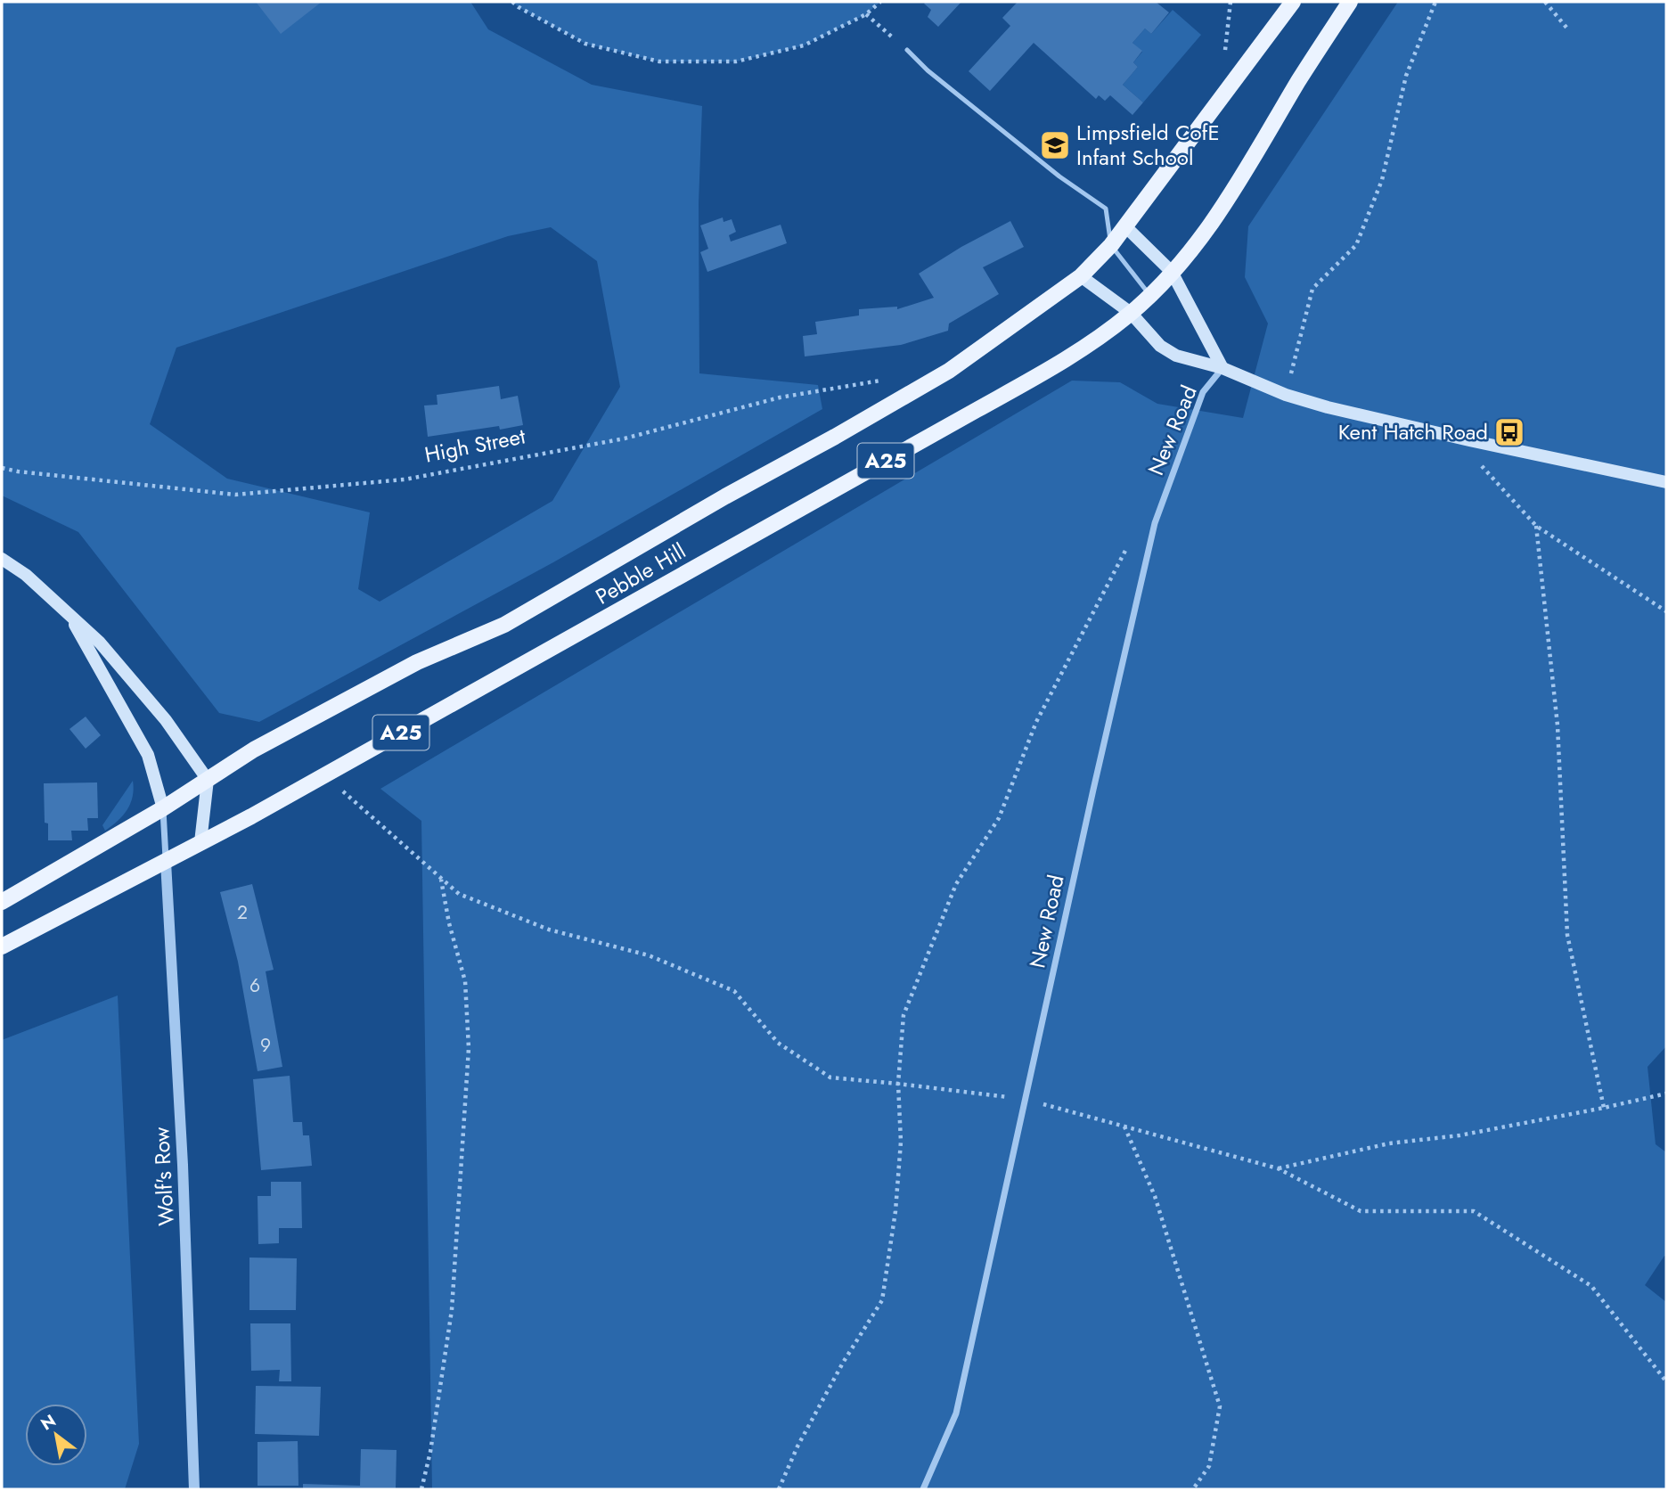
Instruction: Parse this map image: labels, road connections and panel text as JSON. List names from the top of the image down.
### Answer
{
  "streets": {
    "main road": ["A25", "Pebble Hill"],
    "street": ["New Road", "Wolf's Row"],
    "path": ["High Street"]
  },
  "crossings": [
    ["A25", "Pebble Hill"],
    ["A25", "Wolf's Row"],
    ["Pebble Hill", "Wolf's Row"]
  ],
  "places": {
    "school or university": ["Limpsfield CofE Infant School"],
    "bus stop": ["Kent Hatch Road"]
  },
  "house_numbers": ["2", "6", "9"],
  "north": "top left"
}
